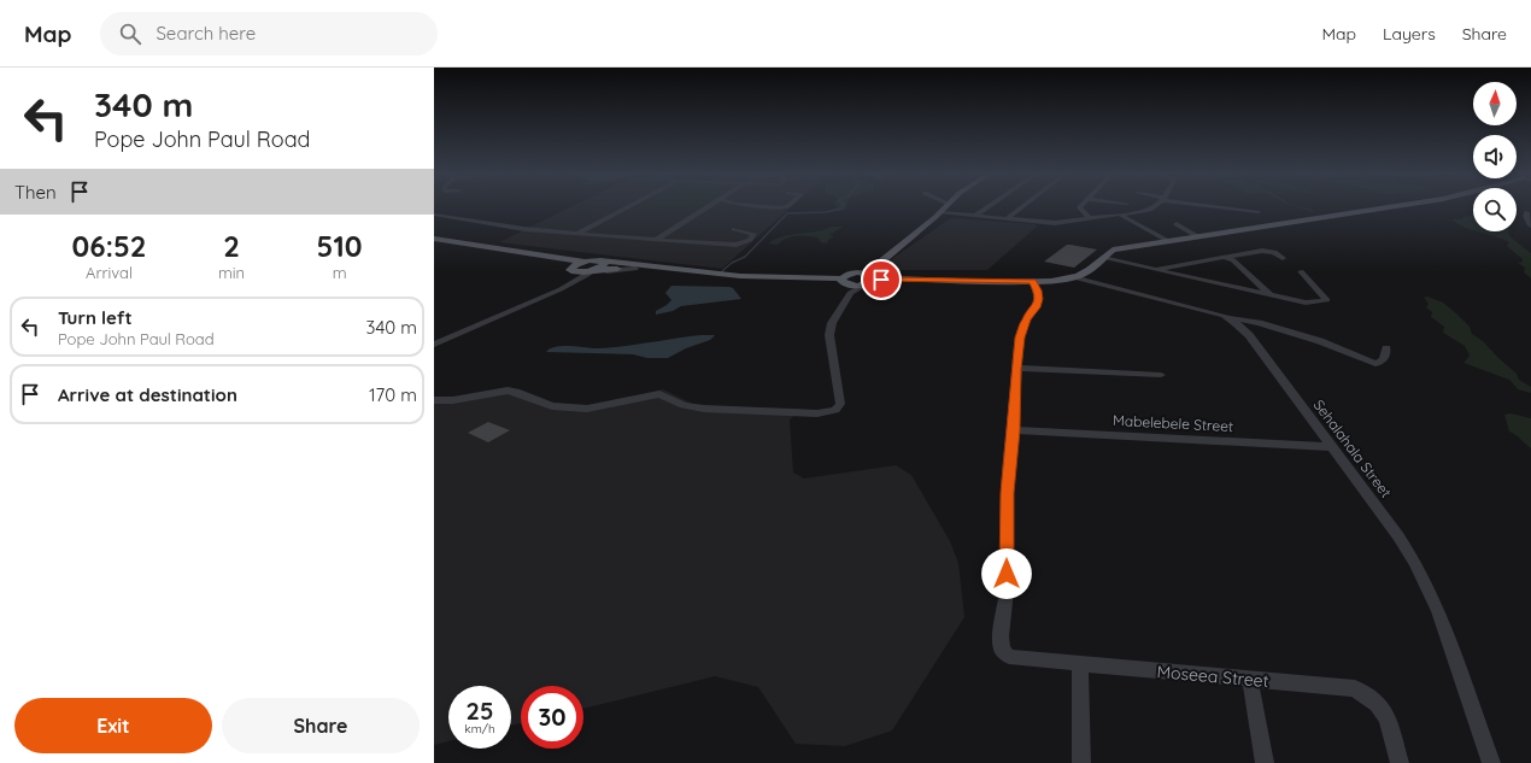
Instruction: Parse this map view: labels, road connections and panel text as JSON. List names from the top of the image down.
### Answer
{
  "streets": {
    "street": ["Mabelebele Street", "Sehalahala Street", "Moseea Street"]
  },
  "crossings": [
    ["Mabelebele Street", "Sehalahala Street"]
  ],
  "north": "top",
  "page": {
    "header": "Map",
    "search": "Search here",
    "nav": ["Map", "Layers", "Share"],
    "turn": ["340 m", "Pope John Paul Road"],
    "then": "Then",
    "eta": [
      "06:52",
      "Arrival",
      "2",
      "min",
      "510",
      "m"
    ],
    "list": [
      {
        "name": "Turn left",
        "note": "Pope John Paul Road",
        "value": "340 m"
      },
      {
        "name": "Arrive at destination",
        "value": "170 m"
      }
    ],
    "speed": "25 km/h",
    "limit": "30",
    "buttons": ["Exit", "Share"]
  }
}
